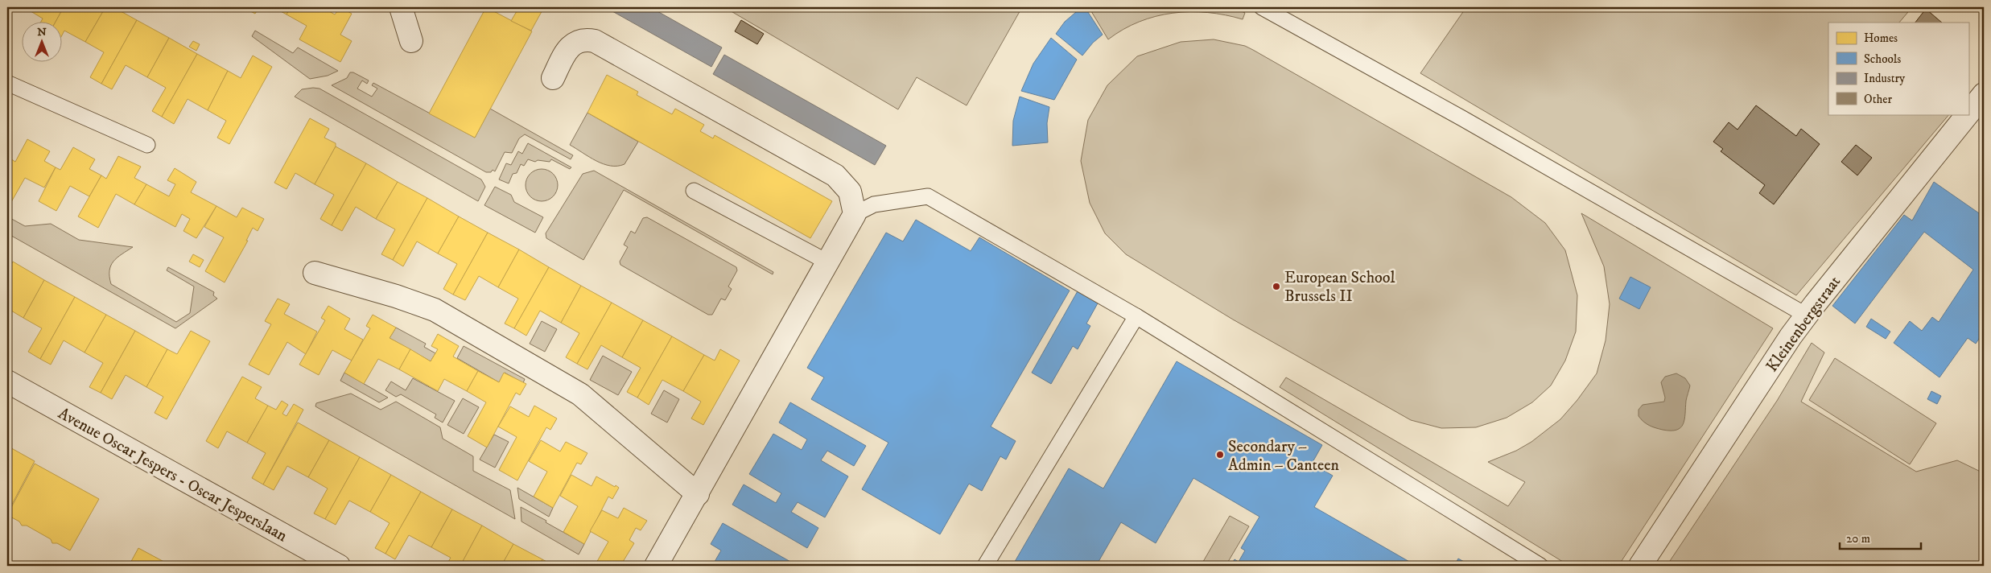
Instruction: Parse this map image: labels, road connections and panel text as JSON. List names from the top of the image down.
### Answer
{
  "streets": {
    "street": ["Kleinenbergstraat", "Avenue Oscar Jespers - Oscar Jesperslaan"]
  },
  "places": ["European School Brussels II", "Secondary – Admin – Canteen"],
  "legend": [
    "Homes",
    "Schools",
    "Industry",
    "Other"
  ],
  "scale_bar": "20 m",
  "north": "top"
}
